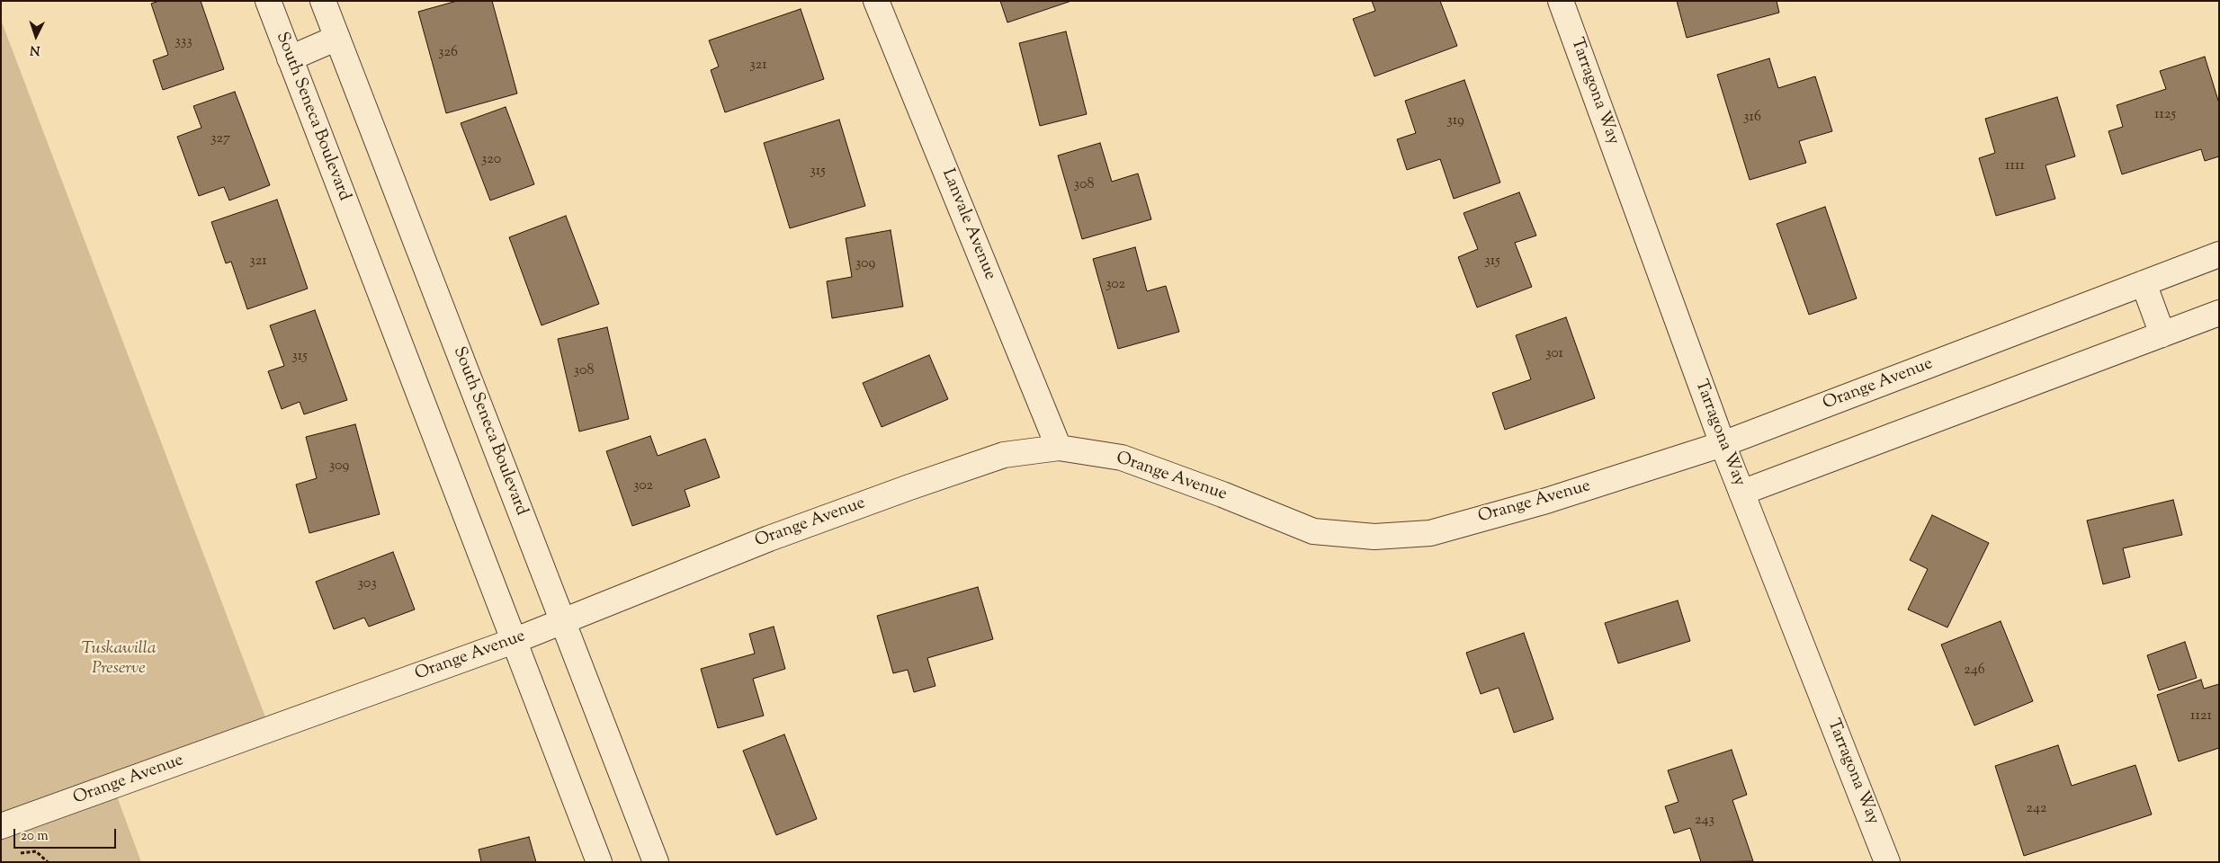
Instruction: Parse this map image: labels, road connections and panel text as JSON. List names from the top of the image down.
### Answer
{
  "streets": {
    "street": [
      "Tarragona Way",
      "South Seneca Boulevard",
      "Lanvale Avenue",
      "Orange Avenue"
    ]
  },
  "crossings": [
    ["Tarragona Way", "Orange Avenue"],
    ["South Seneca Boulevard", "Orange Avenue"],
    ["Lanvale Avenue", "Orange Avenue"]
  ],
  "parks": ["Tuskawilla Preserve"],
  "house_numbers": [
    "333",
    "326",
    "321",
    "1125",
    "316",
    "319",
    "327",
    "320",
    "1111",
    "315",
    "308",
    "321",
    "315",
    "309",
    "302",
    "301",
    "315",
    "308",
    "309",
    "302",
    "303",
    "246",
    "1121",
    "242",
    "243"
  ],
  "scale_bar": "20 m",
  "north": "bottom"
}
